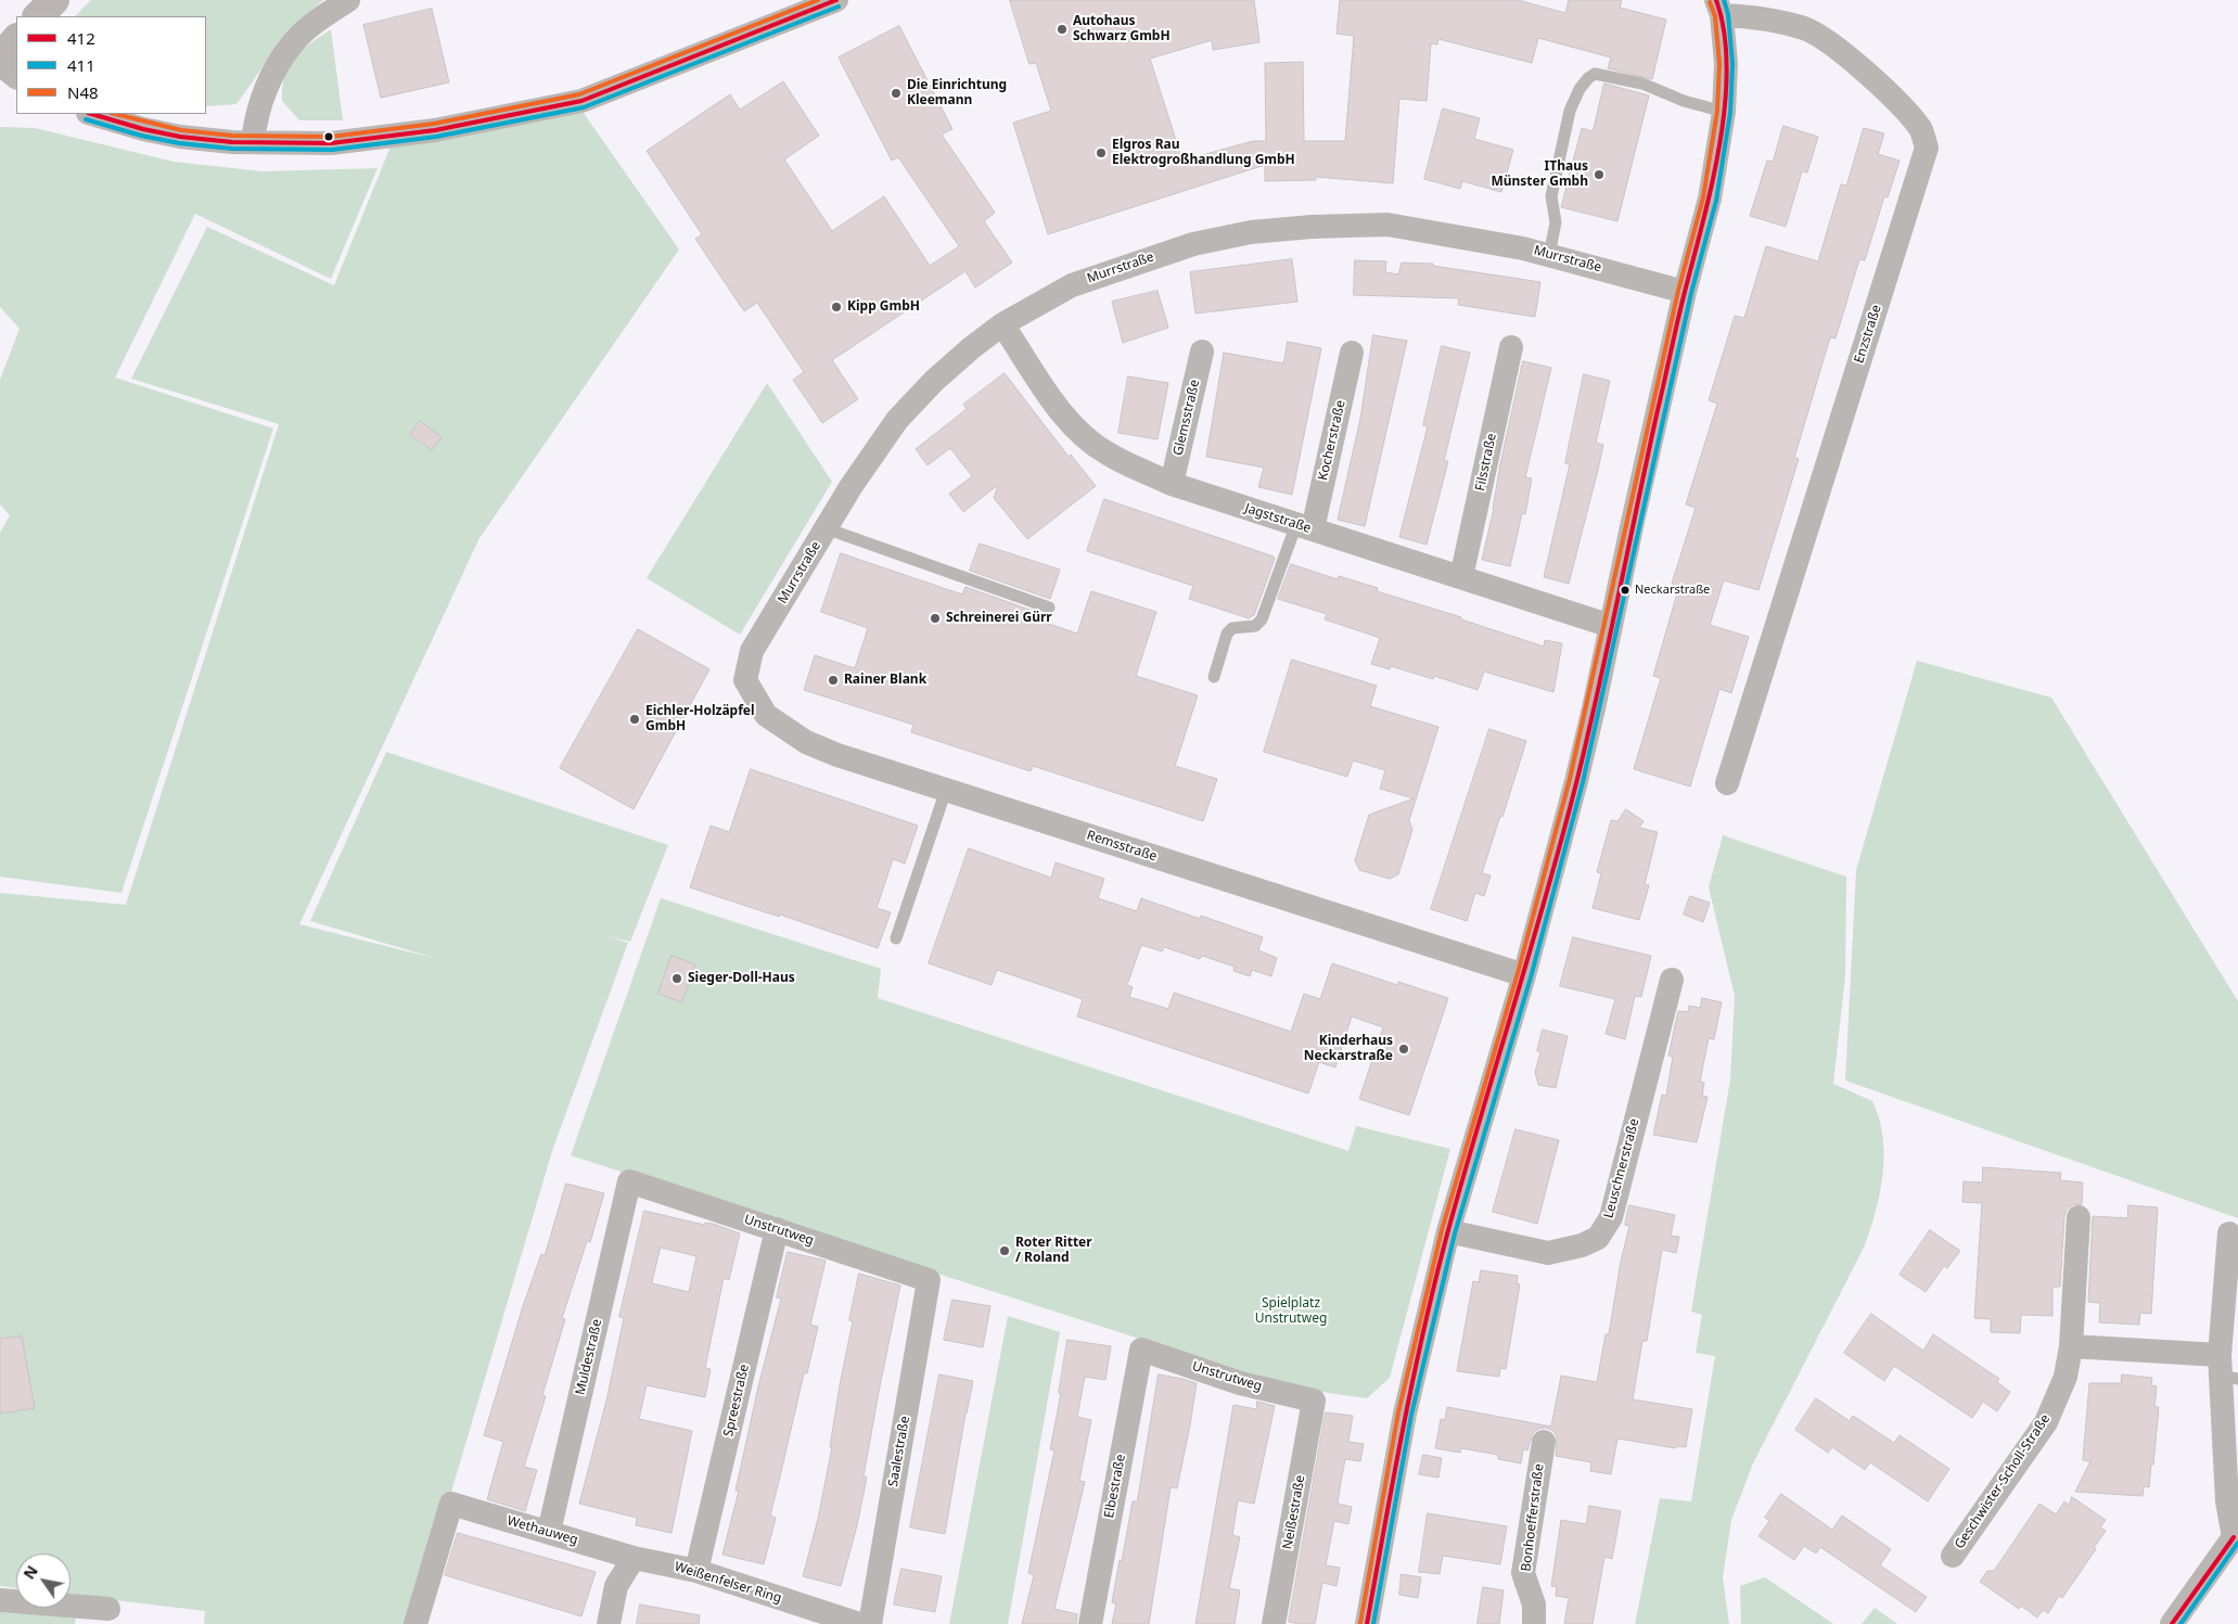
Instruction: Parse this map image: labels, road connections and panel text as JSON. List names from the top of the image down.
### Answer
{
  "streets": {
    "street": [
      "Murrstraße",
      "Enzstraße",
      "Glemsstraße",
      "Kocherstraße",
      "Filsstraße",
      "Jagststraße",
      "Remsstraße",
      "Leuschnerstraße",
      "Unstrutweg",
      "Muldestraße",
      "Spreestraße",
      "Saalestraße",
      "Geschwister-Scholl-Straße",
      "Elbestraße",
      "Neißestraße",
      "Bonhoefferstraße",
      "Wethauweg",
      "Weißenfelser Ring"
    ]
  },
  "crossings": [
    ["Murrstraße", "Jagststraße"],
    ["Murrstraße", "Remsstraße"],
    ["Glemsstraße", "Jagststraße"],
    ["Kocherstraße", "Jagststraße"],
    ["Filsstraße", "Jagststraße"],
    ["Unstrutweg", "Muldestraße"],
    ["Unstrutweg", "Spreestraße"],
    ["Unstrutweg", "Saalestraße"],
    ["Unstrutweg", "Elbestraße"],
    ["Unstrutweg", "Neißestraße"],
    ["Muldestraße", "Wethauweg"],
    ["Spreestraße", "Weißenfelser Ring"],
    ["Wethauweg", "Weißenfelser Ring"]
  ],
  "parks": ["Spielplatz Unstrutweg"],
  "places": [
    "Autohaus Schwarz GmbH",
    "Die Einrichtung Kleemann",
    "Elgros Rau Elektrogroßhandlung GmbH",
    "IThaus Münster Gmbh",
    "Kipp GmbH",
    "Neckarstraße",
    "Schreinerei Gürr",
    "Rainer Blank",
    "Eichler-Holzäpfel GmbH",
    "Sieger-Doll-Haus",
    "Kinderhaus Neckarstraße",
    "Roter Ritter / Roland"
  ],
  "lines": ["transit line 412", "transit line 411", "transit line N48"],
  "legend": ["412", "411", "N48"],
  "north": "top left"
}
